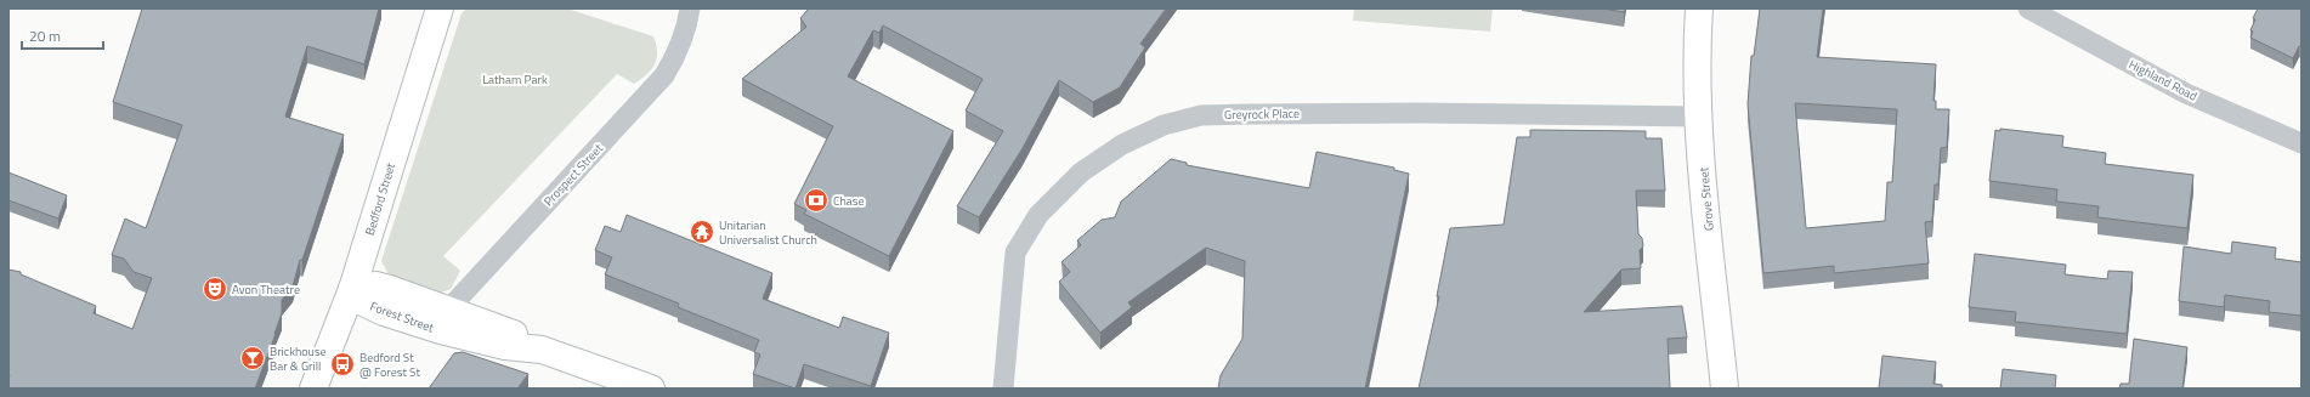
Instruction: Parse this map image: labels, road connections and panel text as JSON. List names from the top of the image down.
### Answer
{
  "streets": {
    "main road": ["Bedford Street", "Grove Street", "Forest Street"],
    "street": ["Highland Road", "Greyrock Place", "Prospect Street"]
  },
  "crossings": [
    ["Greyrock Place", "Grove Street"],
    ["Prospect Street", "Forest Street"],
    ["Bedford Street", "Forest Street"]
  ],
  "parks": ["Latham Park"],
  "places": {
    "bank": ["Chase"],
    "temple": ["Unitarian Universalist Church"],
    "theatre": ["Avon Theatre"],
    "bar": ["Brickhouse Bar & Grill"],
    "bus stop": ["Bedford St @ Forest St"]
  },
  "scale_bar": "20 m"
}
